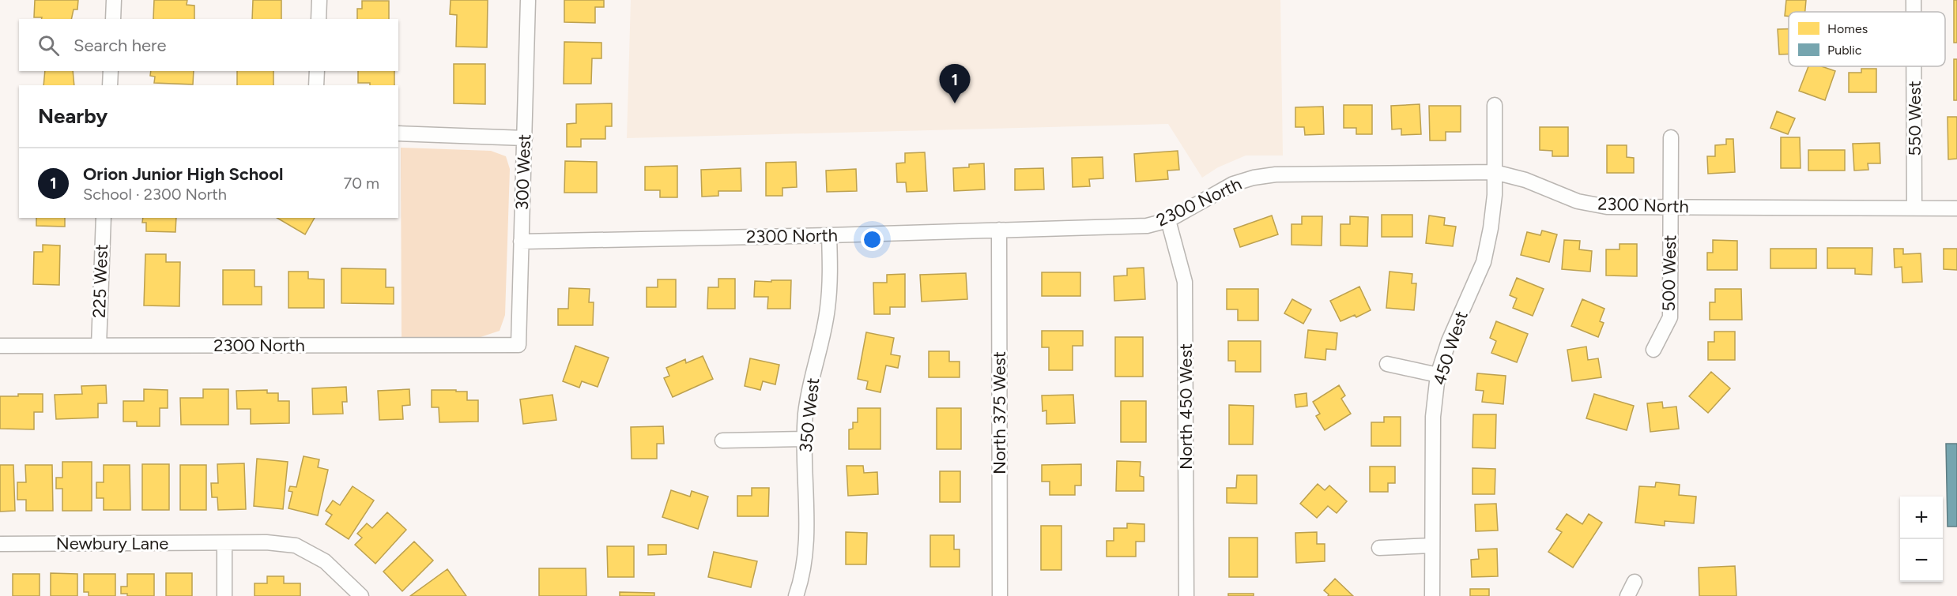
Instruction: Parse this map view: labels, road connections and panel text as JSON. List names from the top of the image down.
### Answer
{
  "streets": {
    "street": [
      "550 West",
      "300 West",
      "2300 North",
      "500 West",
      "225 West",
      "450 West",
      "North 450 West",
      "North 375 West",
      "350 West",
      "Newbury Lane"
    ]
  },
  "crossings": [
    ["550 West", "2300 North"],
    ["300 West", "2300 North"],
    ["2300 North", "500 West"],
    ["2300 North", "225 West"],
    ["2300 North", "450 West"],
    ["2300 North", "North 450 West"],
    ["2300 North", "North 375 West"],
    ["2300 North", "350 West"]
  ],
  "legend": ["Homes", "Public"],
  "page": {
    "search": "Search here",
    "pins": "1",
    "heading": "Nearby",
    "list": [
      {
        "mark": "1",
        "name": "Orion Junior High School",
        "note": "School · 2300 North",
        "value": "70 m"
      }
    ],
    "map_buttons": ["+", "−"]
  }
}
